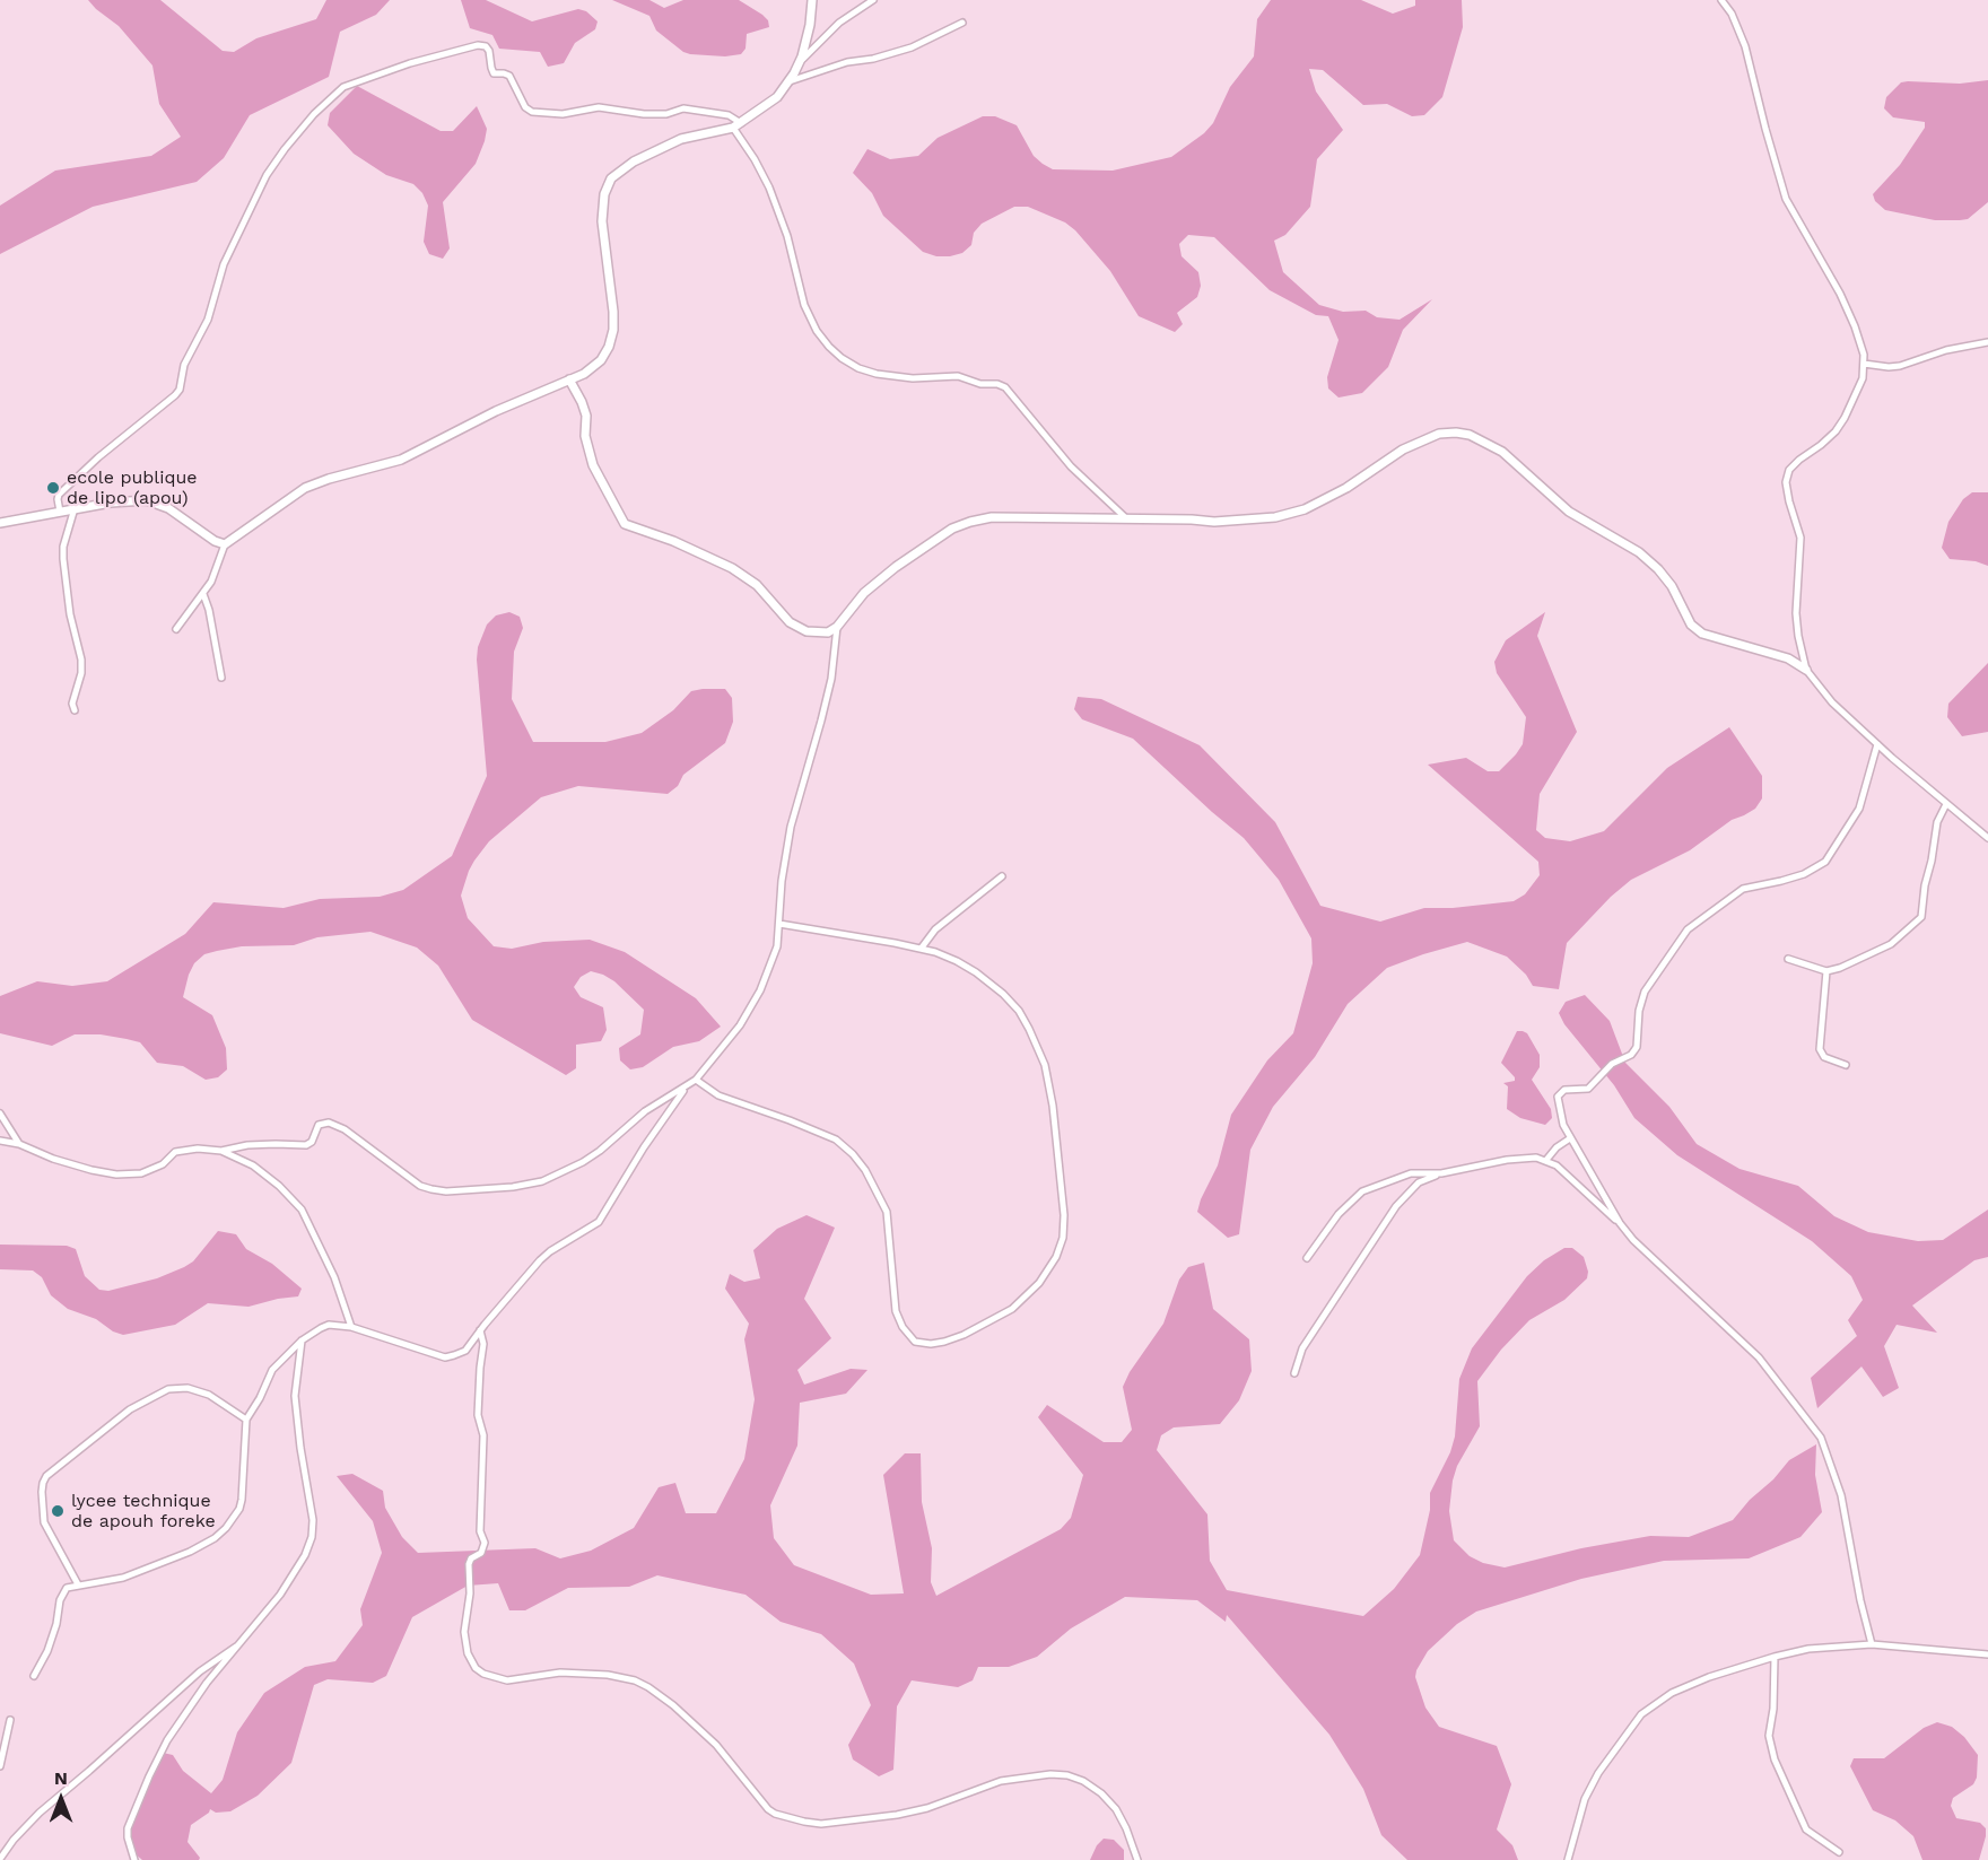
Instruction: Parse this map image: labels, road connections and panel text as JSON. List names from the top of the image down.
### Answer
{
  "places": ["ecole publique de lipo (apou)", "lycee technique de apouh foreke"],
  "north": "top"
}
